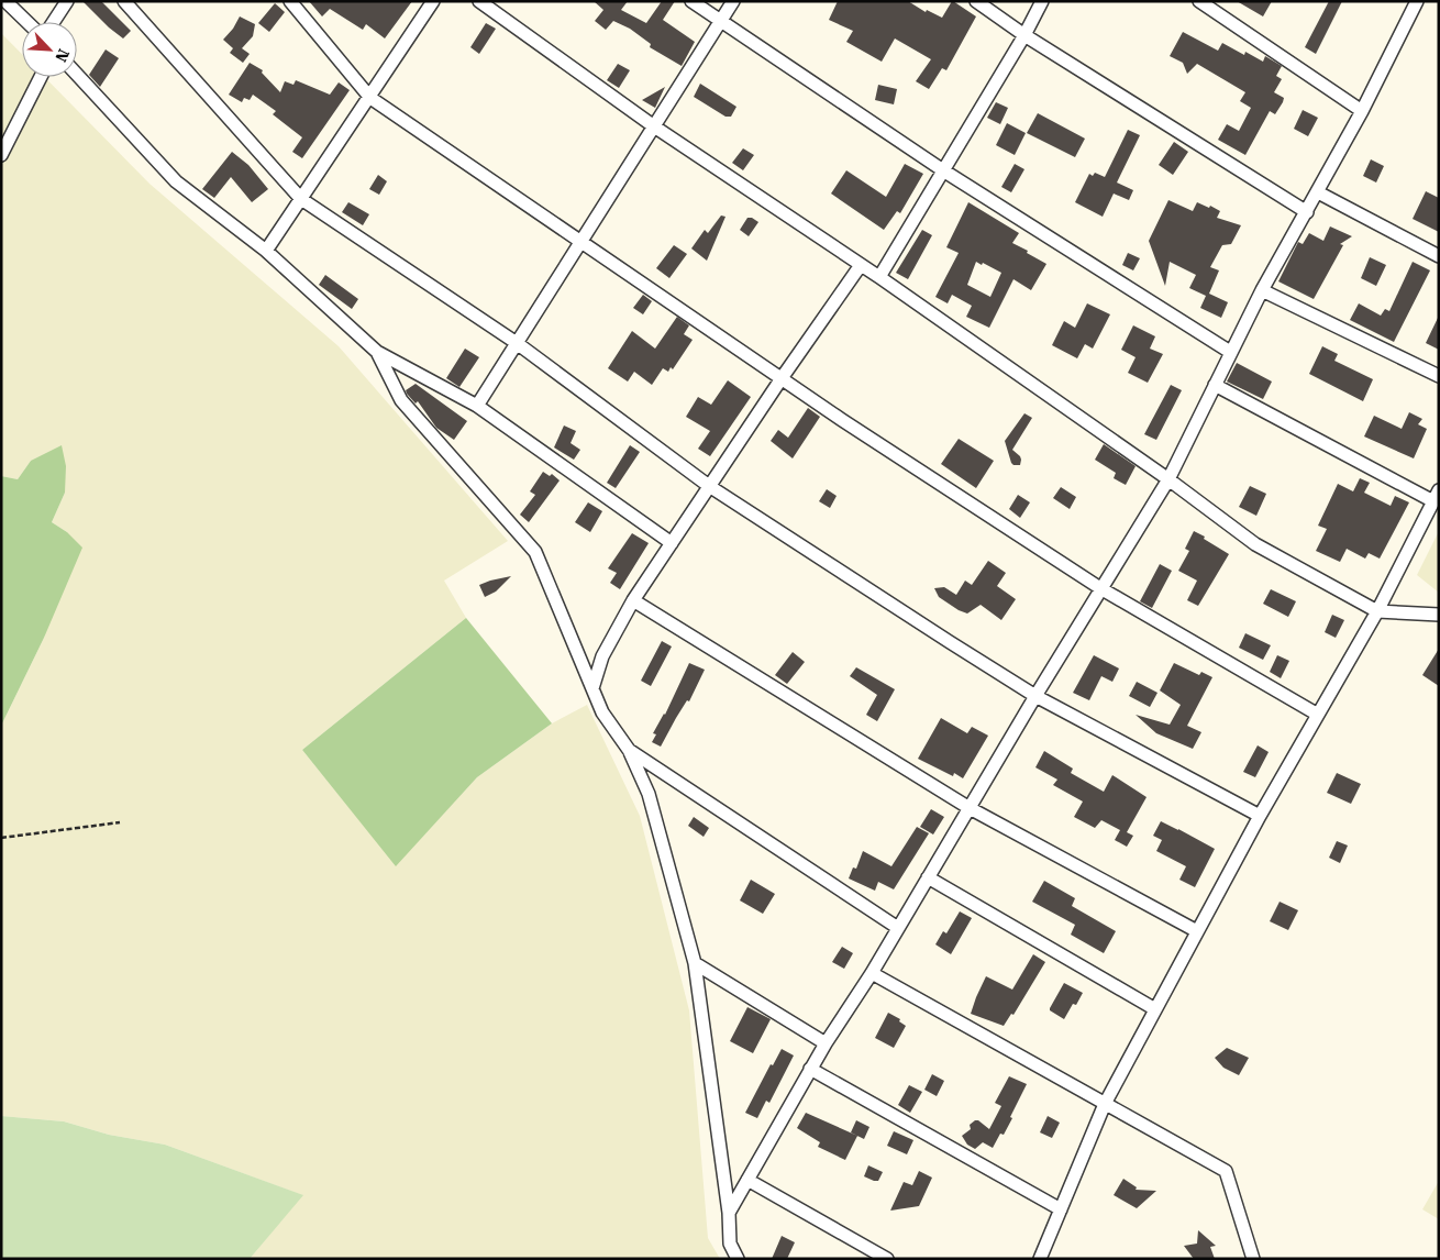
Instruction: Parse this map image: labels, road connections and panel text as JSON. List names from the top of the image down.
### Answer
{
  "north": "bottom right"
}
